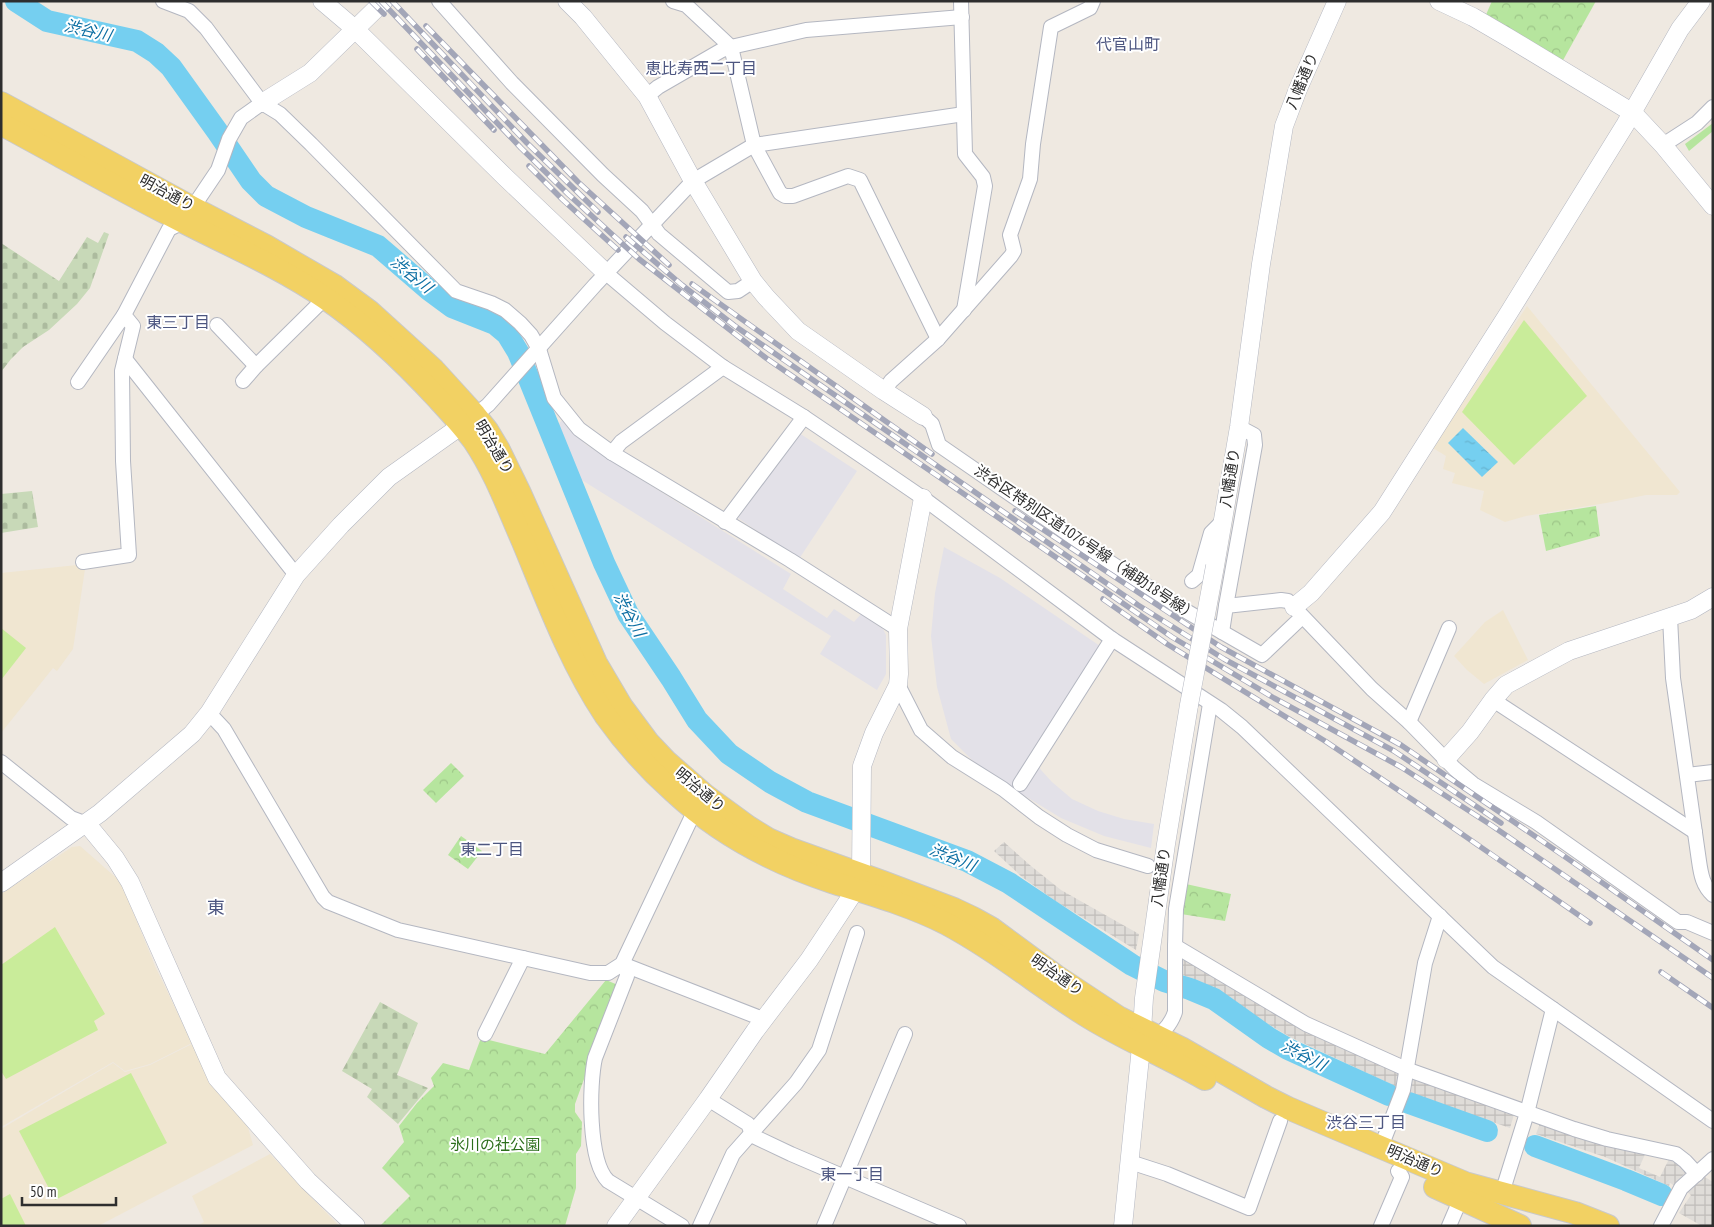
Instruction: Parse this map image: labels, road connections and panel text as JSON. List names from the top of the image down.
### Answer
{
  "streets": {
    "main road": ["明治通り"],
    "street": ["八幡通り", "渋谷区特別区道1076号線（補助18号線）"]
  },
  "crossings": [
    ["八幡通り", "明治通り"]
  ],
  "districts": [
    "代官山町",
    "恵比寿西二丁目",
    "東三丁目",
    "東二丁目",
    "東",
    "渋谷三丁目",
    "東一丁目"
  ],
  "water": ["渋谷川"],
  "parks": ["氷川の社公園"],
  "scale_bar": "50 m"
}
